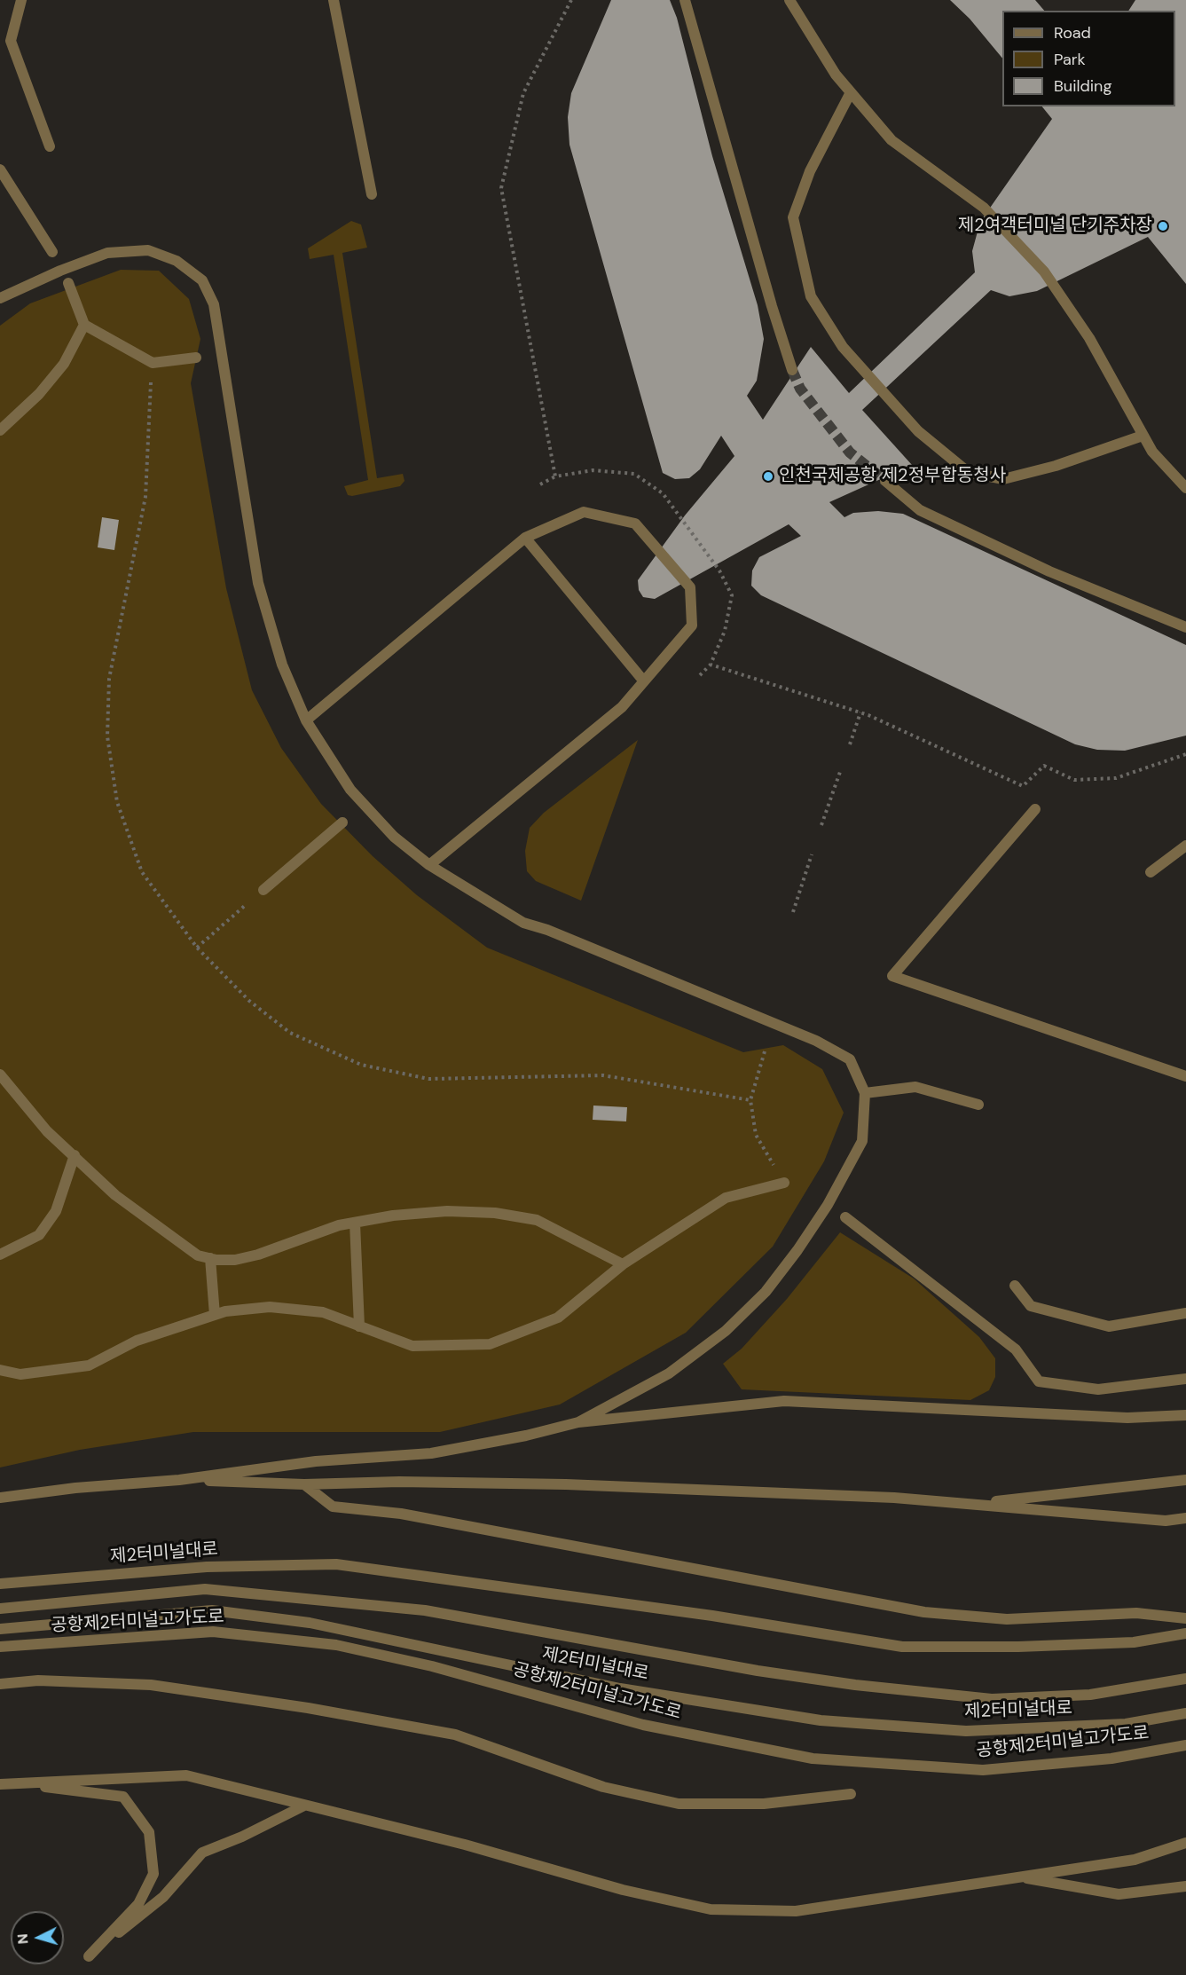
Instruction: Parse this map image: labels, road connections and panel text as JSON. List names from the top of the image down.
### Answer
{
  "streets": {
    "street": ["제2터미널대로", "공항제2터미널고가도로"]
  },
  "places": ["제2여객터미널 단기주차장", "인천국제공항 제2정부합동청사"],
  "legend": ["Road", "Park", "Building"],
  "north": "left"
}
